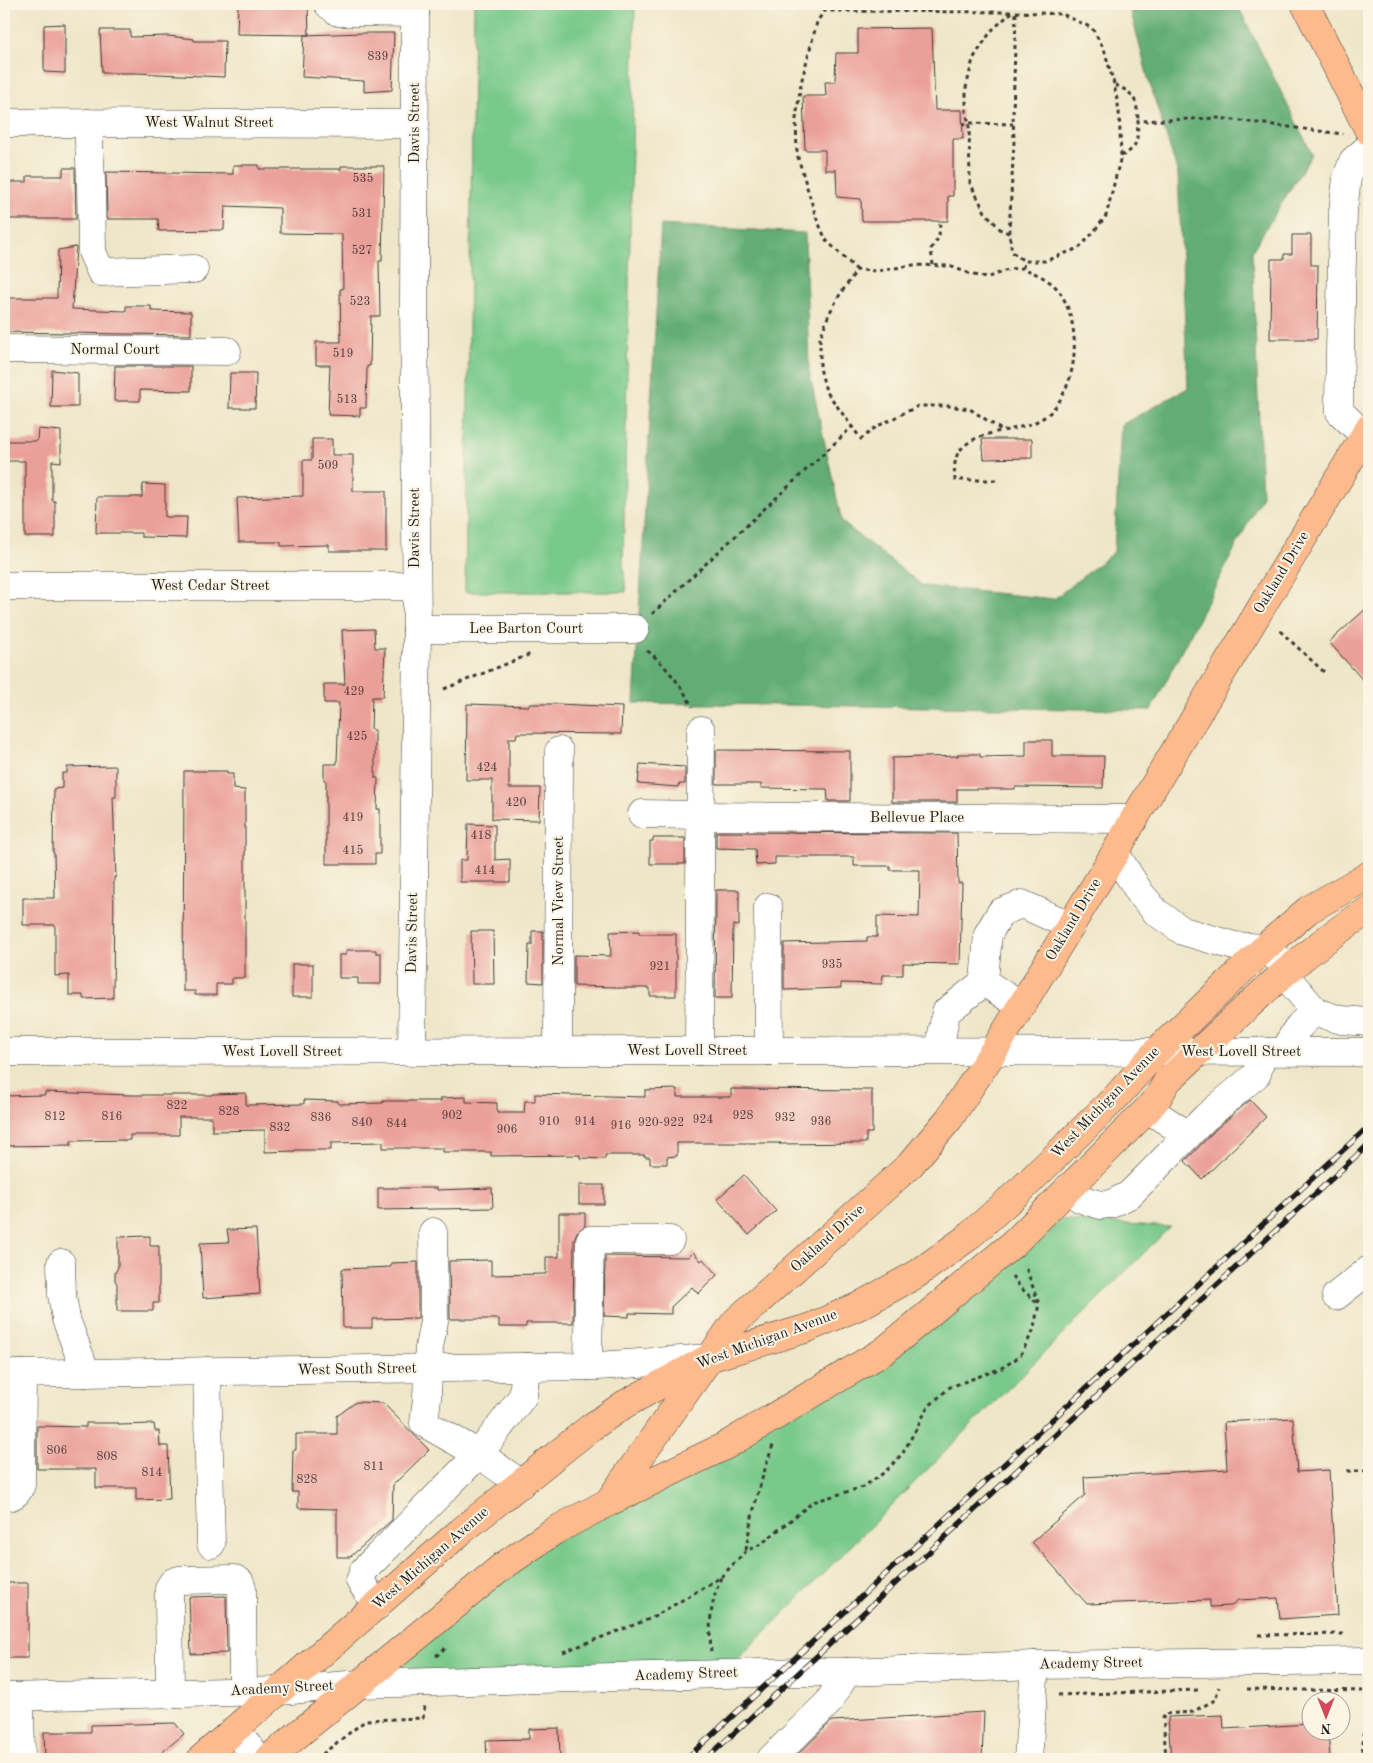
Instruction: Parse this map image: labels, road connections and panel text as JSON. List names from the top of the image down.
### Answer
{
  "streets": {
    "main road": ["Oakland Drive", "West Michigan Avenue"],
    "street": [
      "West Walnut Street",
      "Davis Street",
      "Normal Court",
      "West Cedar Street",
      "Lee Barton Court",
      "Bellevue Place",
      "Normal View Street",
      "West Lovell Street",
      "West South Street",
      "Academy Street"
    ]
  },
  "crossings": [
    ["West Walnut Street", "Davis Street"],
    ["Davis Street", "West Cedar Street"],
    ["Davis Street", "Lee Barton Court"],
    ["Davis Street", "West Lovell Street"],
    ["Oakland Drive", "Bellevue Place"],
    ["Oakland Drive", "West Lovell Street"],
    ["Oakland Drive", "West Michigan Avenue"],
    ["Oakland Drive", "West South Street"],
    ["Normal View Street", "West Lovell Street"],
    ["West Lovell Street", "West Michigan Avenue"],
    ["West Michigan Avenue", "West South Street"],
    ["West Michigan Avenue", "Academy Street"]
  ],
  "house_numbers": [
    "839",
    "535",
    "531",
    "527",
    "523",
    "519",
    "513",
    "509",
    "429",
    "425",
    "424",
    "420",
    "419",
    "418",
    "415",
    "414",
    "935",
    "921",
    "822",
    "828",
    "902",
    "928",
    "812",
    "816",
    "836",
    "932",
    "924",
    "910",
    "914",
    "936",
    "840",
    "920-922",
    "844",
    "916",
    "832",
    "906",
    "806",
    "808",
    "811",
    "814",
    "828"
  ],
  "north": "bottom"
}
